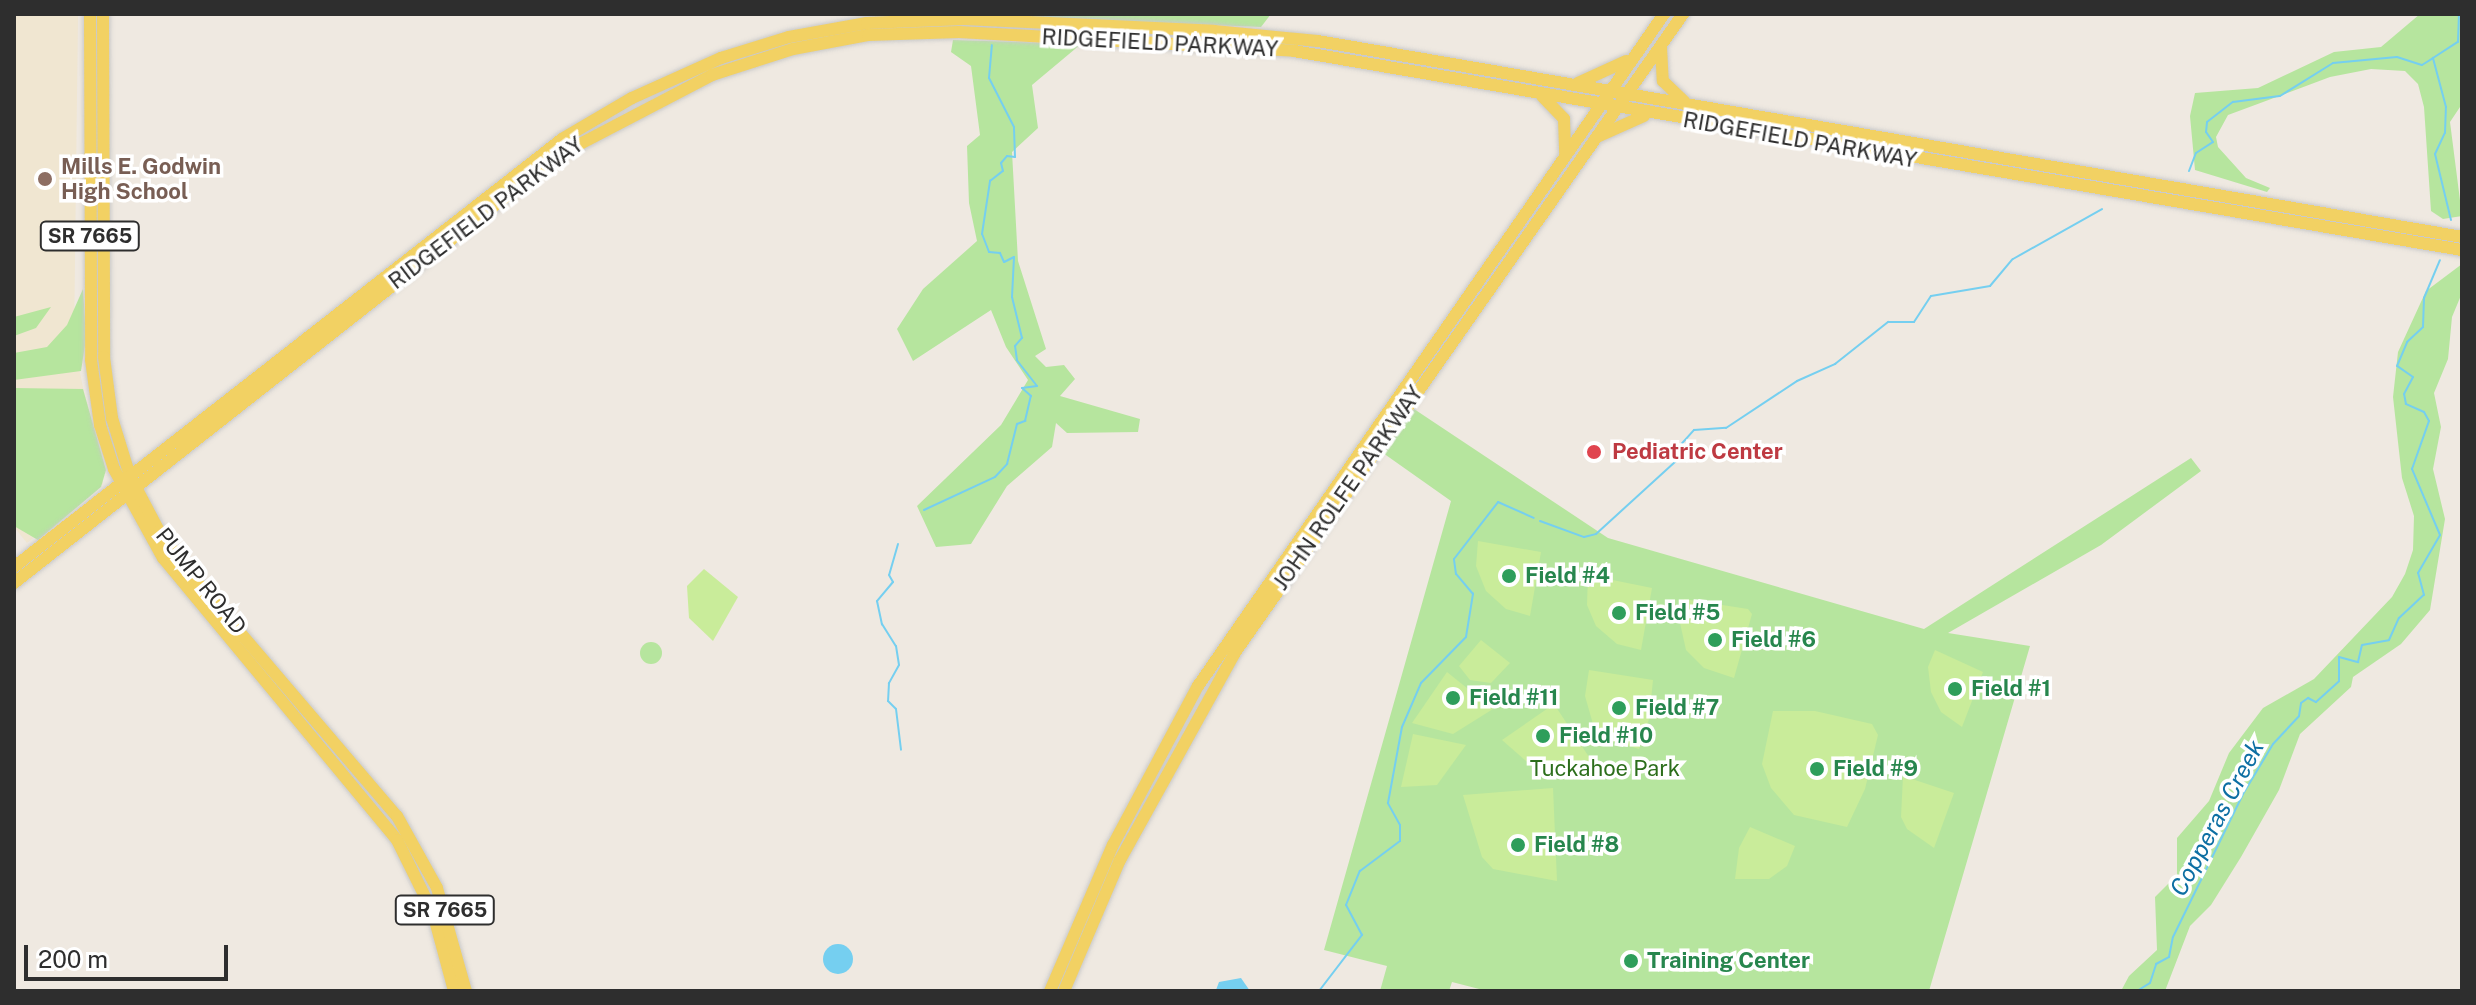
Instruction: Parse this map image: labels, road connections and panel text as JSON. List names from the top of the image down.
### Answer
{
  "streets": {
    "main road": [
      "RIDGEFIELD PARKWAY",
      "SR 7665",
      "JOHN ROLFE PARKWAY",
      "PUMP ROAD"
    ]
  },
  "crossings": [
    ["RIDGEFIELD PARKWAY", "JOHN ROLFE PARKWAY"],
    ["RIDGEFIELD PARKWAY", "PUMP ROAD"]
  ],
  "water": ["Copperas Creek"],
  "parks": ["Tuckahoe Park"],
  "places": [
    "Mills E. Godwin High School",
    "Pediatric Center",
    "Field #4",
    "Field #5",
    "Field #6",
    "Field #1",
    "Field #11",
    "Field #7",
    "Field #10",
    "Field #9",
    "Field #8",
    "Training Center"
  ],
  "scale_bar": "200 m"
}
